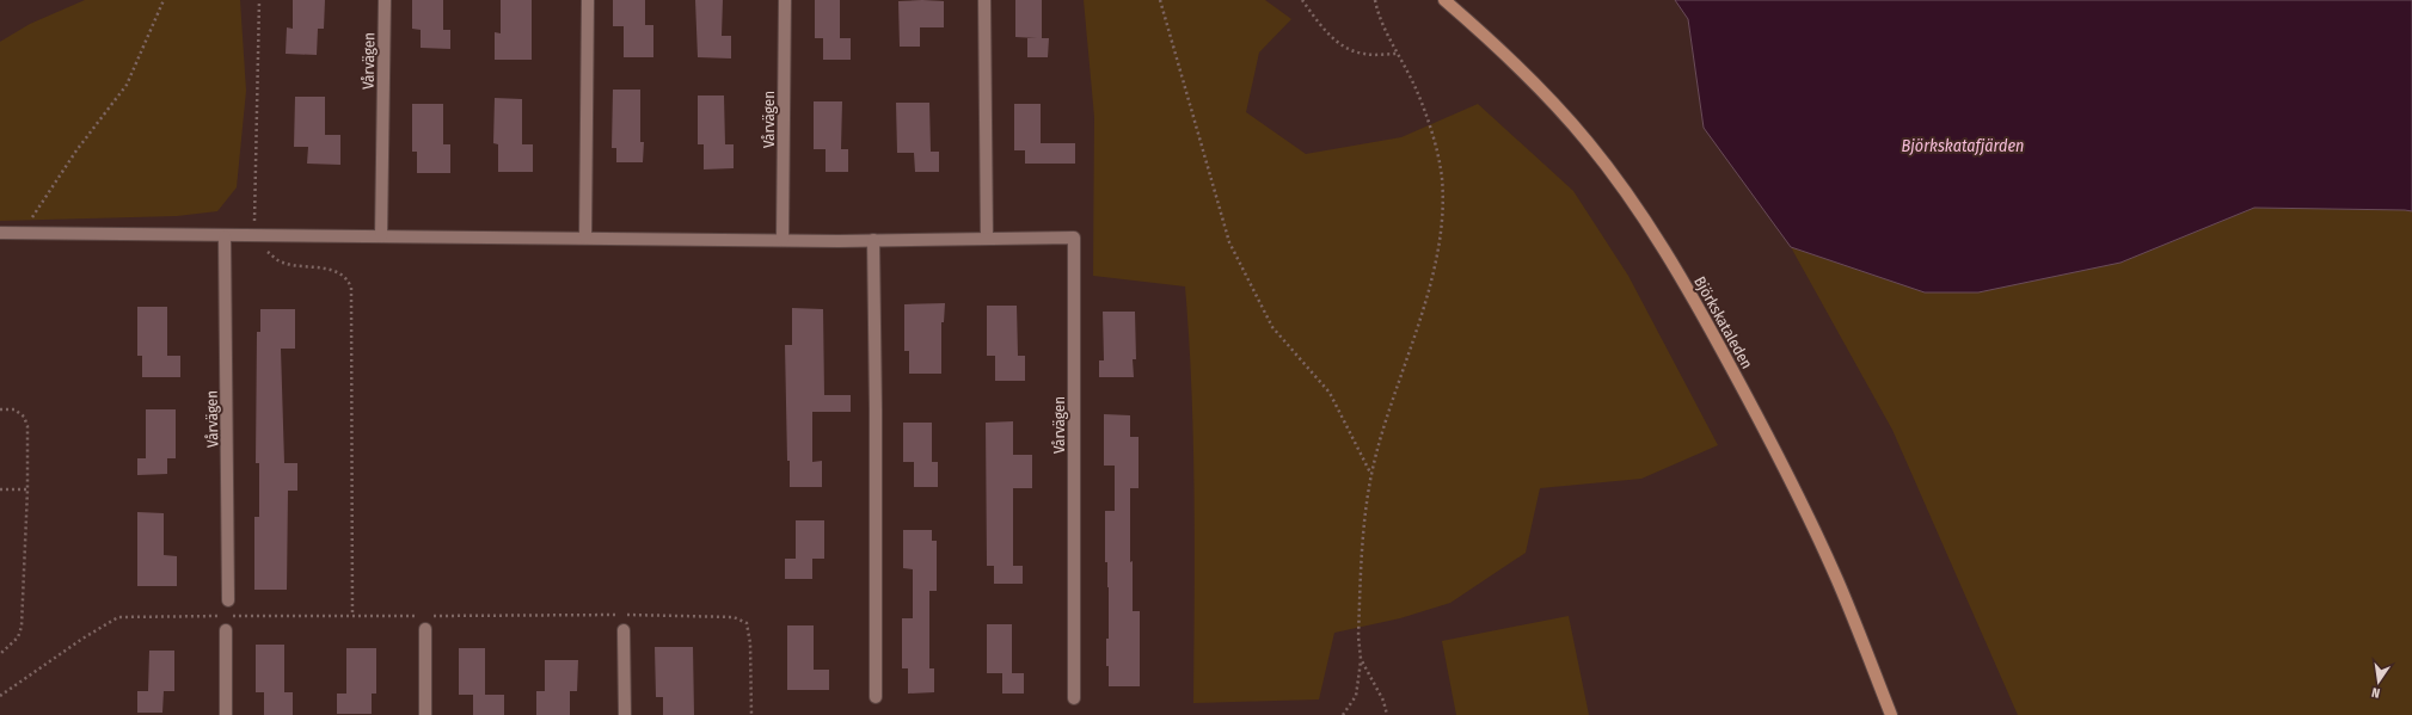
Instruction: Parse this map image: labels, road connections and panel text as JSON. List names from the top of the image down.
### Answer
{
  "streets": {
    "main road": ["Björkskataleden"],
    "street": ["Vårvägen"]
  },
  "water": ["Björkskatafjärden"],
  "north": "bottom"
}
